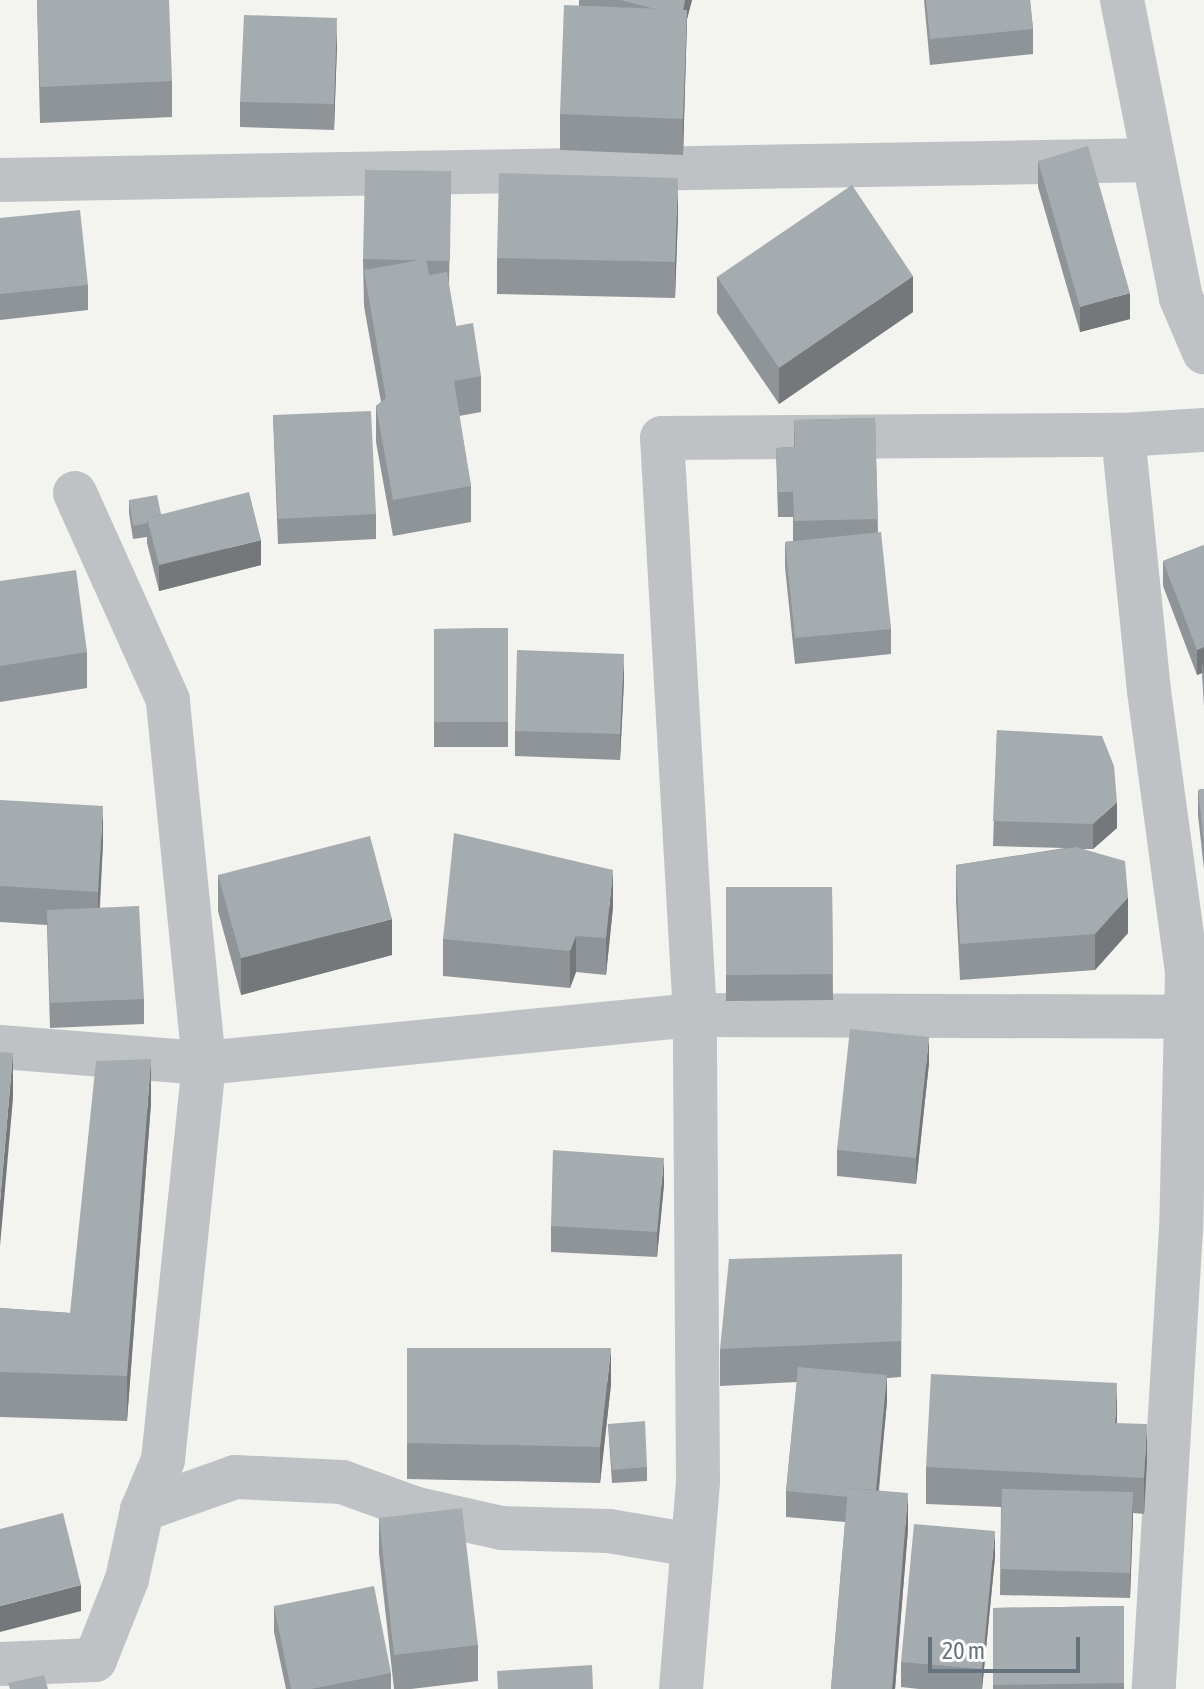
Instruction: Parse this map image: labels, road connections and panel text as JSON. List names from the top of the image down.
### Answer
{
  "scale_bar": "20 m"
}
